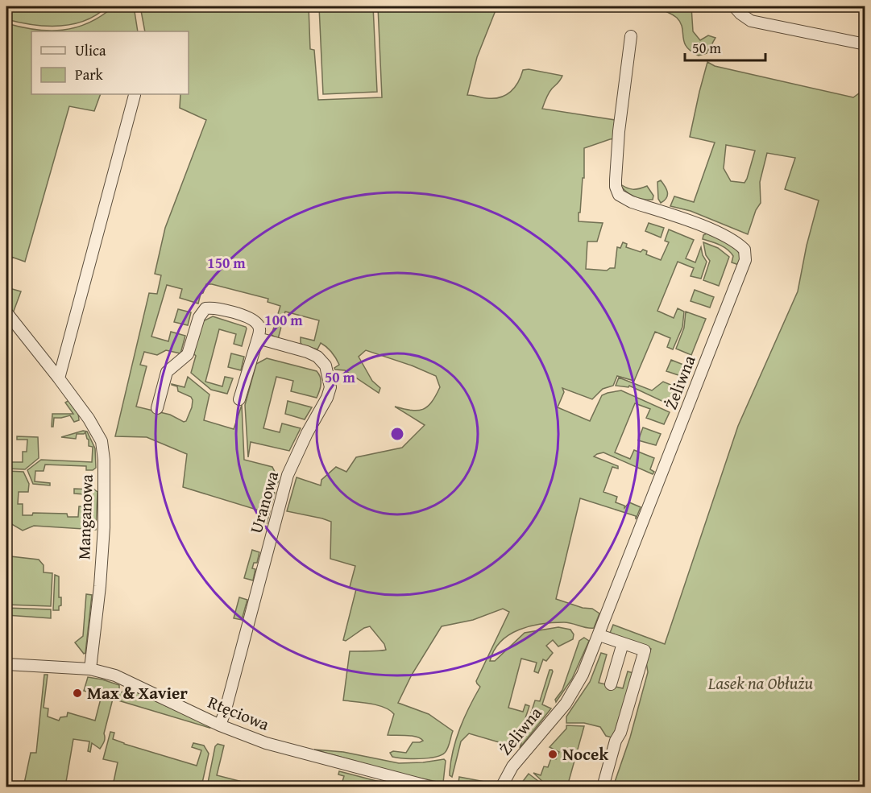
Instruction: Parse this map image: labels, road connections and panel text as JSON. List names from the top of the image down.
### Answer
{
  "streets": {
    "street": [
      "Żeliwna",
      "Uranowa",
      "Manganowa",
      "Rtęciowa"
    ]
  },
  "crossings": [
    ["Uranowa", "Rtęciowa"],
    ["Manganowa", "Rtęciowa"]
  ],
  "parks": ["Lasek na Obłużu"],
  "places": ["Max & Xavier", "Nocek"],
  "legend": ["Ulica", "Park"],
  "scale_bar": "50 m",
  "rings": ["150 m", "100 m", "50 m"]
}
